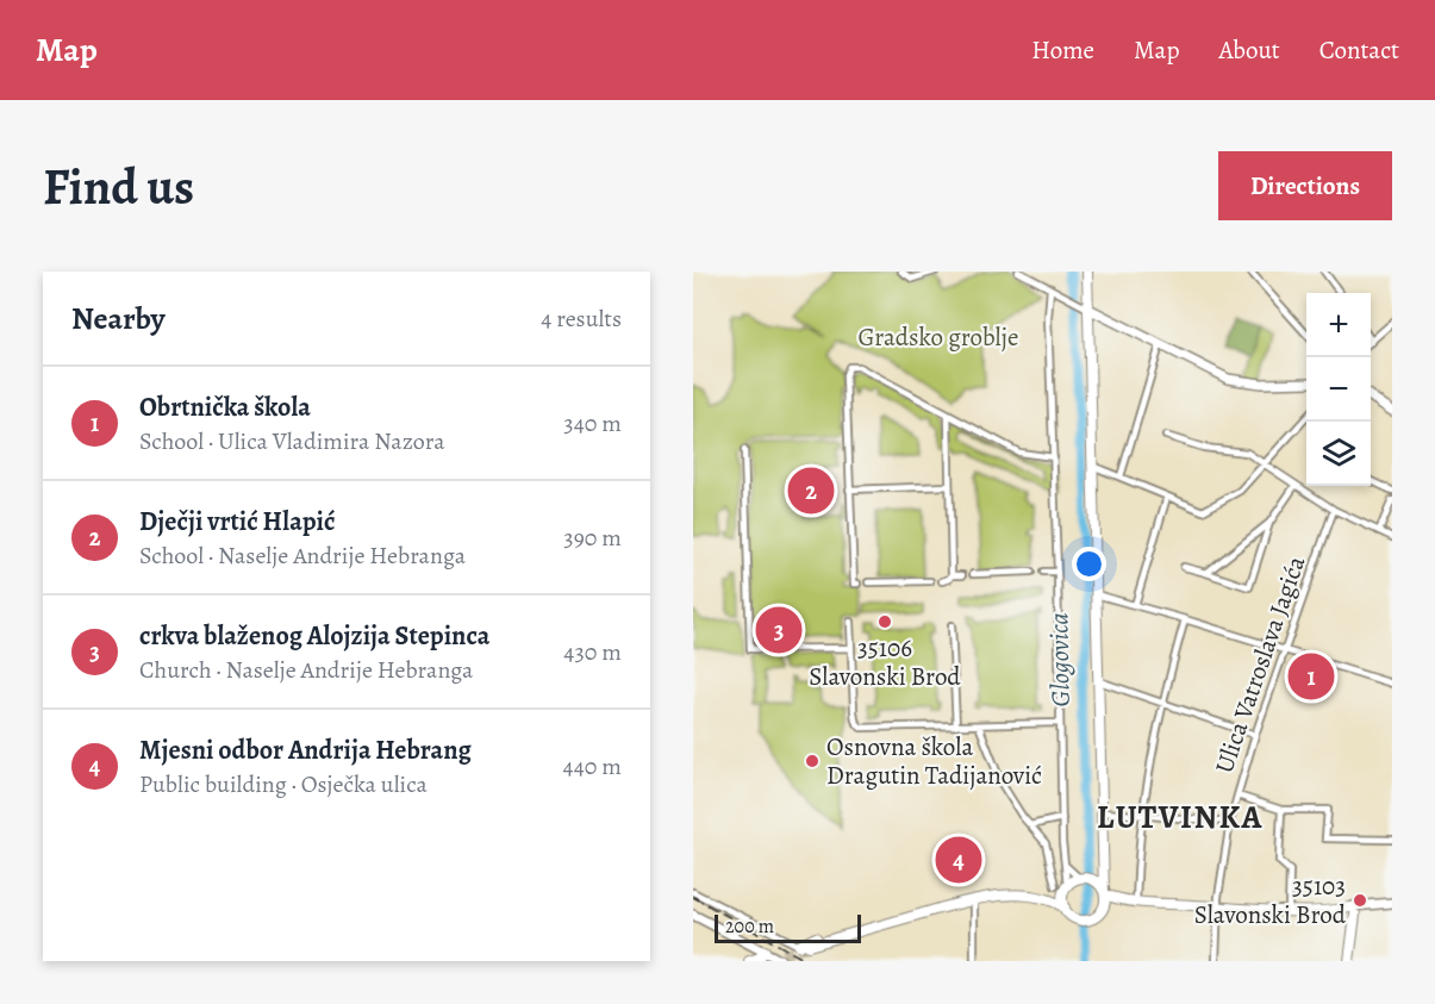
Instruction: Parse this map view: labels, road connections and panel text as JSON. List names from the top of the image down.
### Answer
{
  "streets": {
    "street": ["Ulica Vatroslava Jagića"]
  },
  "districts": ["LUTVINKA"],
  "water": ["Glogovica"],
  "parks": ["Gradsko groblje"],
  "places": ["35106 Slavonski Brod", "Osnovna škola Dragutin Tadijanović", "35103 Slavonski Brod"],
  "scale_bar": "200 m",
  "page": {
    "header": "Map",
    "nav": [
      "Home",
      "Map",
      "About",
      "Contact"
    ],
    "buttons": "Directions",
    "title": "Find us",
    "heading": ["Nearby", "4 results"],
    "map_buttons": ["+", "−"],
    "list": [
      {
        "mark": "1",
        "name": "Obrtnička škola",
        "note": "School · Ulica Vladimira Nazora",
        "value": "340 m"
      },
      {
        "mark": "2",
        "name": "Dječji vrtić Hlapić",
        "note": "School · Naselje Andrije Hebranga",
        "value": "390 m"
      },
      {
        "mark": "3",
        "name": "crkva blaženog Alojzija Stepinca",
        "note": "Church · Naselje Andrije Hebranga",
        "value": "430 m"
      },
      {
        "mark": "4",
        "name": "Mjesni odbor Andrija Hebrang",
        "note": "Public building · Osječka ulica",
        "value": "440 m"
      }
    ],
    "pins": [
      "2",
      "3",
      "1",
      "4"
    ],
    "scale": "200 m"
  }
}
